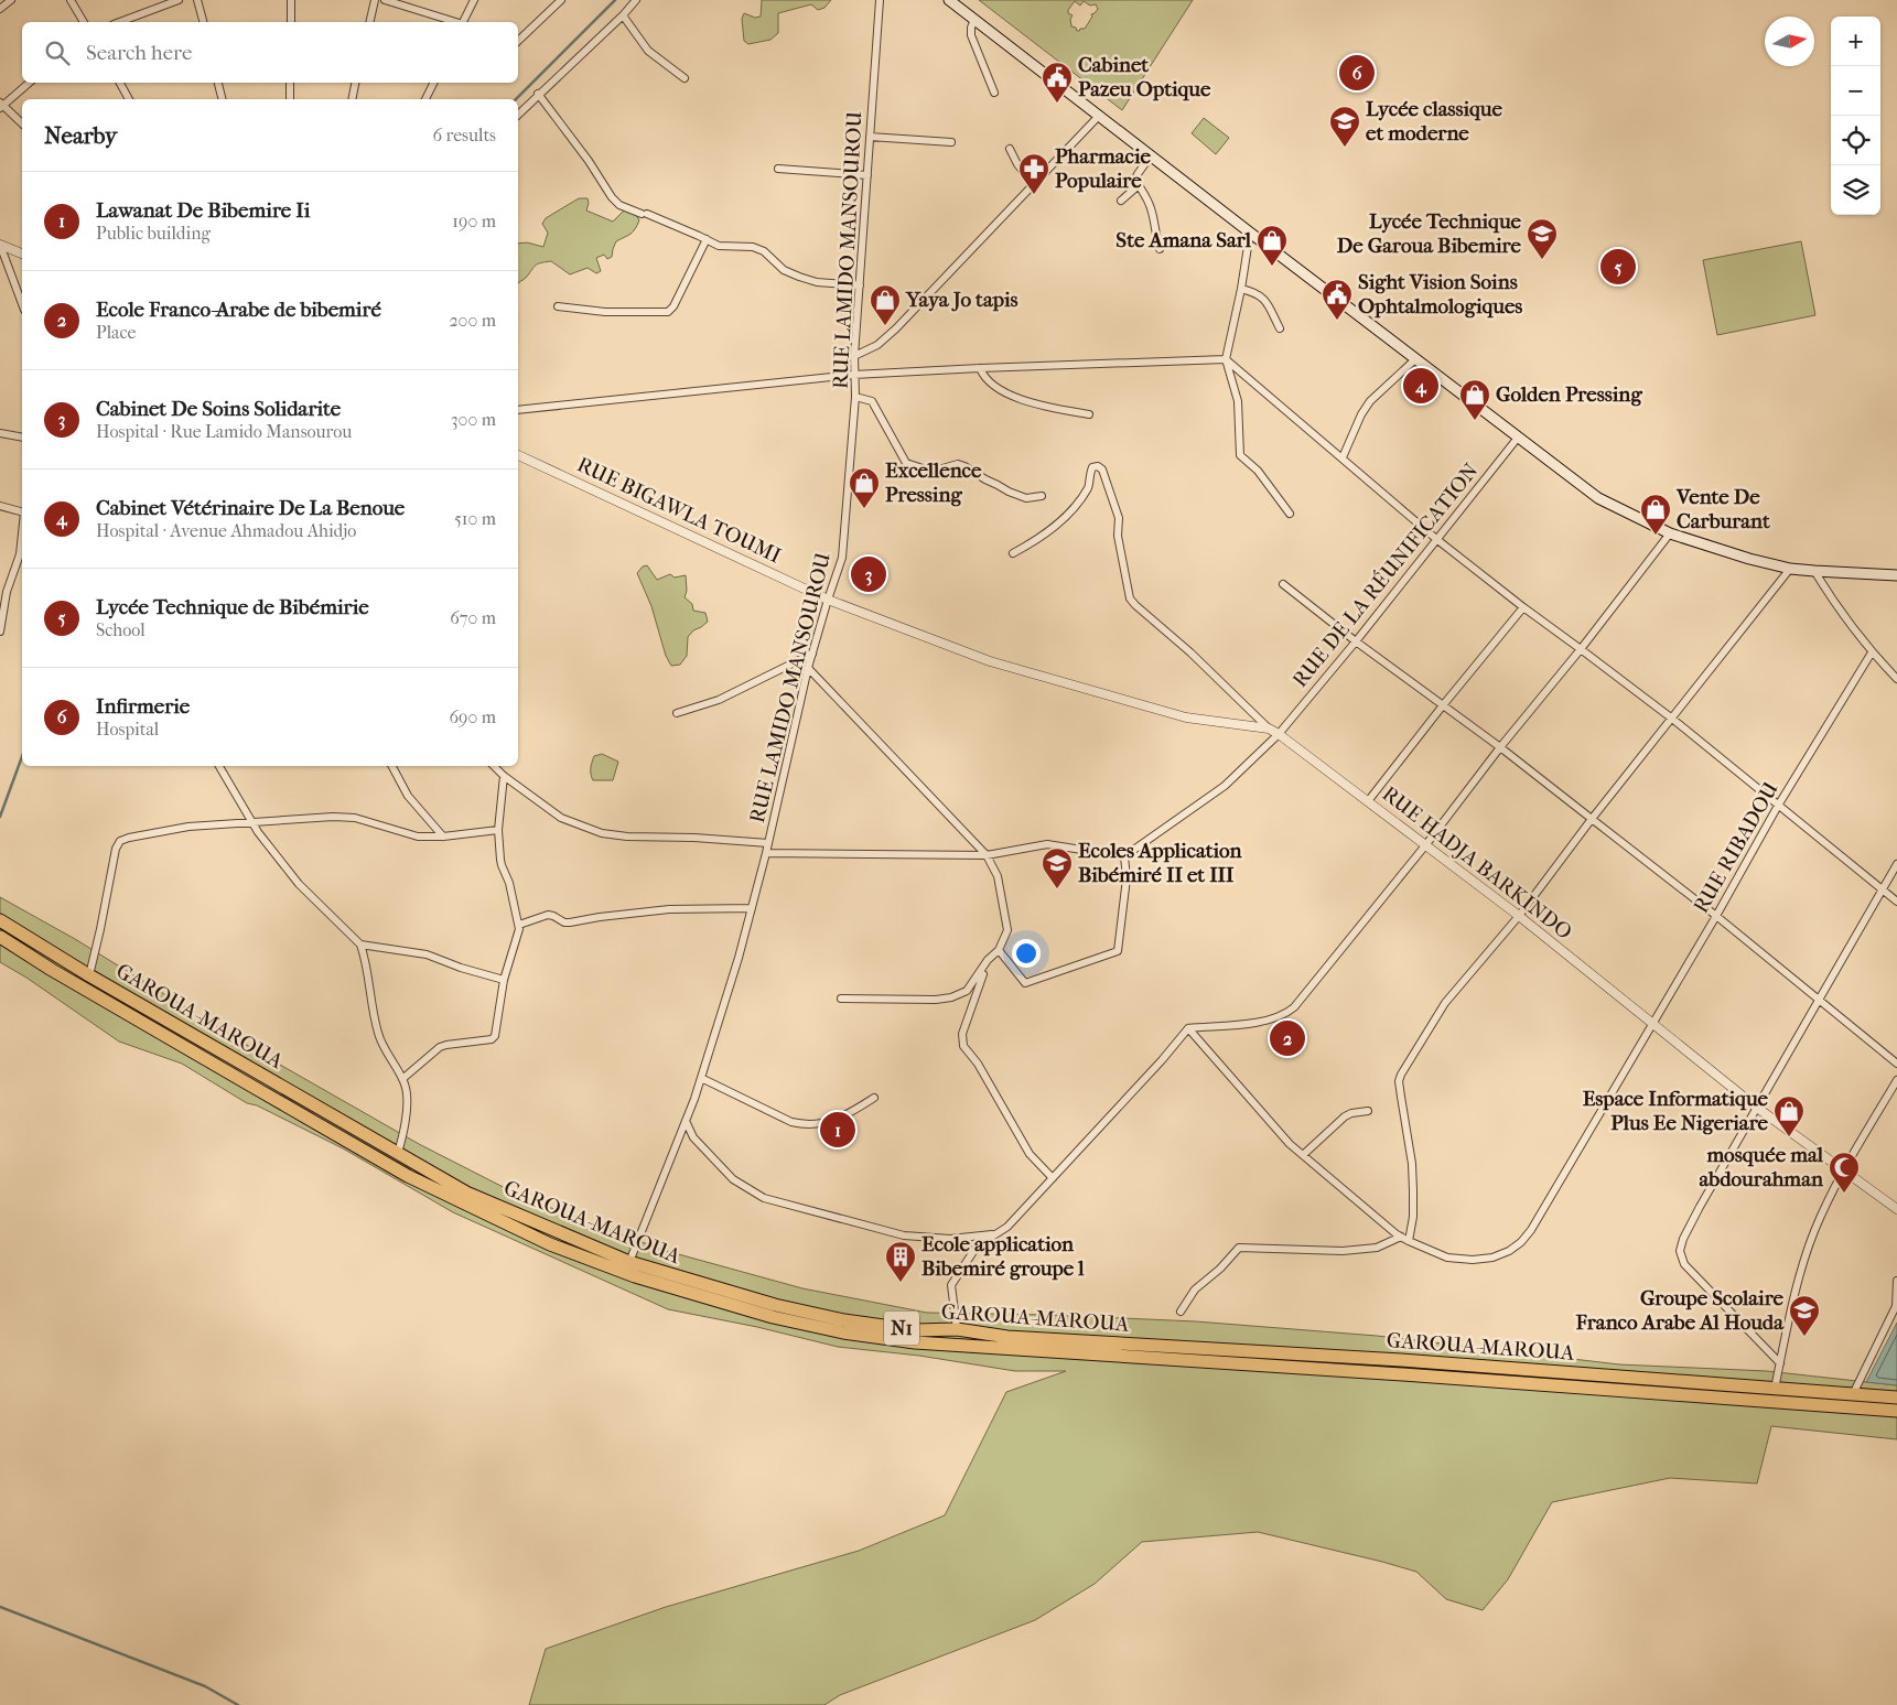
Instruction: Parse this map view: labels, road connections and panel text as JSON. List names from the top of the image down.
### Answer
{
  "streets": {
    "highway": ["GAROUA-MAROUA", "N1"],
    "street": [
      "RUE LAMIDO MANSOUROU",
      "RUE BIGAWLA TOUMI",
      "RUE DE LA RÉUNIFICATION",
      "RUE RIBADOU",
      "RUE HADJA BARKINDO"
    ]
  },
  "crossings": [
    ["RUE LAMIDO MANSOUROU", "RUE BIGAWLA TOUMI"],
    ["RUE LAMIDO MANSOUROU", "GAROUA-MAROUA"],
    ["RUE BIGAWLA TOUMI", "RUE HADJA BARKINDO"],
    ["RUE DE LA RÉUNIFICATION", "RUE HADJA BARKINDO"],
    ["RUE RIBADOU", "RUE HADJA BARKINDO"]
  ],
  "places": {
    "public building": ["Cabinet Pazeu Optique", "Sight Vision Soins Ophtalmologiques"],
    "school or university": [
      "Lycée classique et moderne",
      "Lycée Technique De Garoua Bibemire",
      "Ecoles Application Bibémiré II et III",
      "Groupe Scolaire Franco Arabe Al Houda"
    ],
    "pharmacy": ["Pharmacie Populaire"],
    "shop": [
      "Ste Amana Sarl",
      "Yaya Jo tapis",
      "Golden Pressing",
      "Excellence Pressing",
      "Vente De Carburant",
      "Espace Informatique Plus Ee Nigeriare"
    ],
    "mosque": ["mosquée mal abdourahman"],
    "building": ["Ecole application Bibemiré groupe l"]
  },
  "north": "right",
  "page": {
    "map_buttons": ["+", "−"],
    "search": "Search here",
    "pins": [
      "6",
      "5",
      "4",
      "3",
      "2",
      "1"
    ],
    "heading": ["Nearby", "6 results"],
    "list": [
      {
        "mark": "1",
        "name": "Lawanat De Bibemire Ii",
        "note": "Public building",
        "value": "190 m"
      },
      {
        "mark": "2",
        "name": "Ecole Franco-Arabe de bibemiré",
        "note": "Place",
        "value": "200 m"
      },
      {
        "mark": "3",
        "name": "Cabinet De Soins Solidarite",
        "note": "Hospital · Rue Lamido Mansourou",
        "value": "300 m"
      },
      {
        "mark": "4",
        "name": "Cabinet Vétérinaire De La Benoue",
        "note": "Hospital · Avenue Ahmadou Ahidjo",
        "value": "510 m"
      },
      {
        "mark": "5",
        "name": "Lycée Technique de Bibémirie",
        "note": "School",
        "value": "670 m"
      },
      {
        "mark": "6",
        "name": "Infirmerie",
        "note": "Hospital",
        "value": "690 m"
      }
    ]
  }
}
